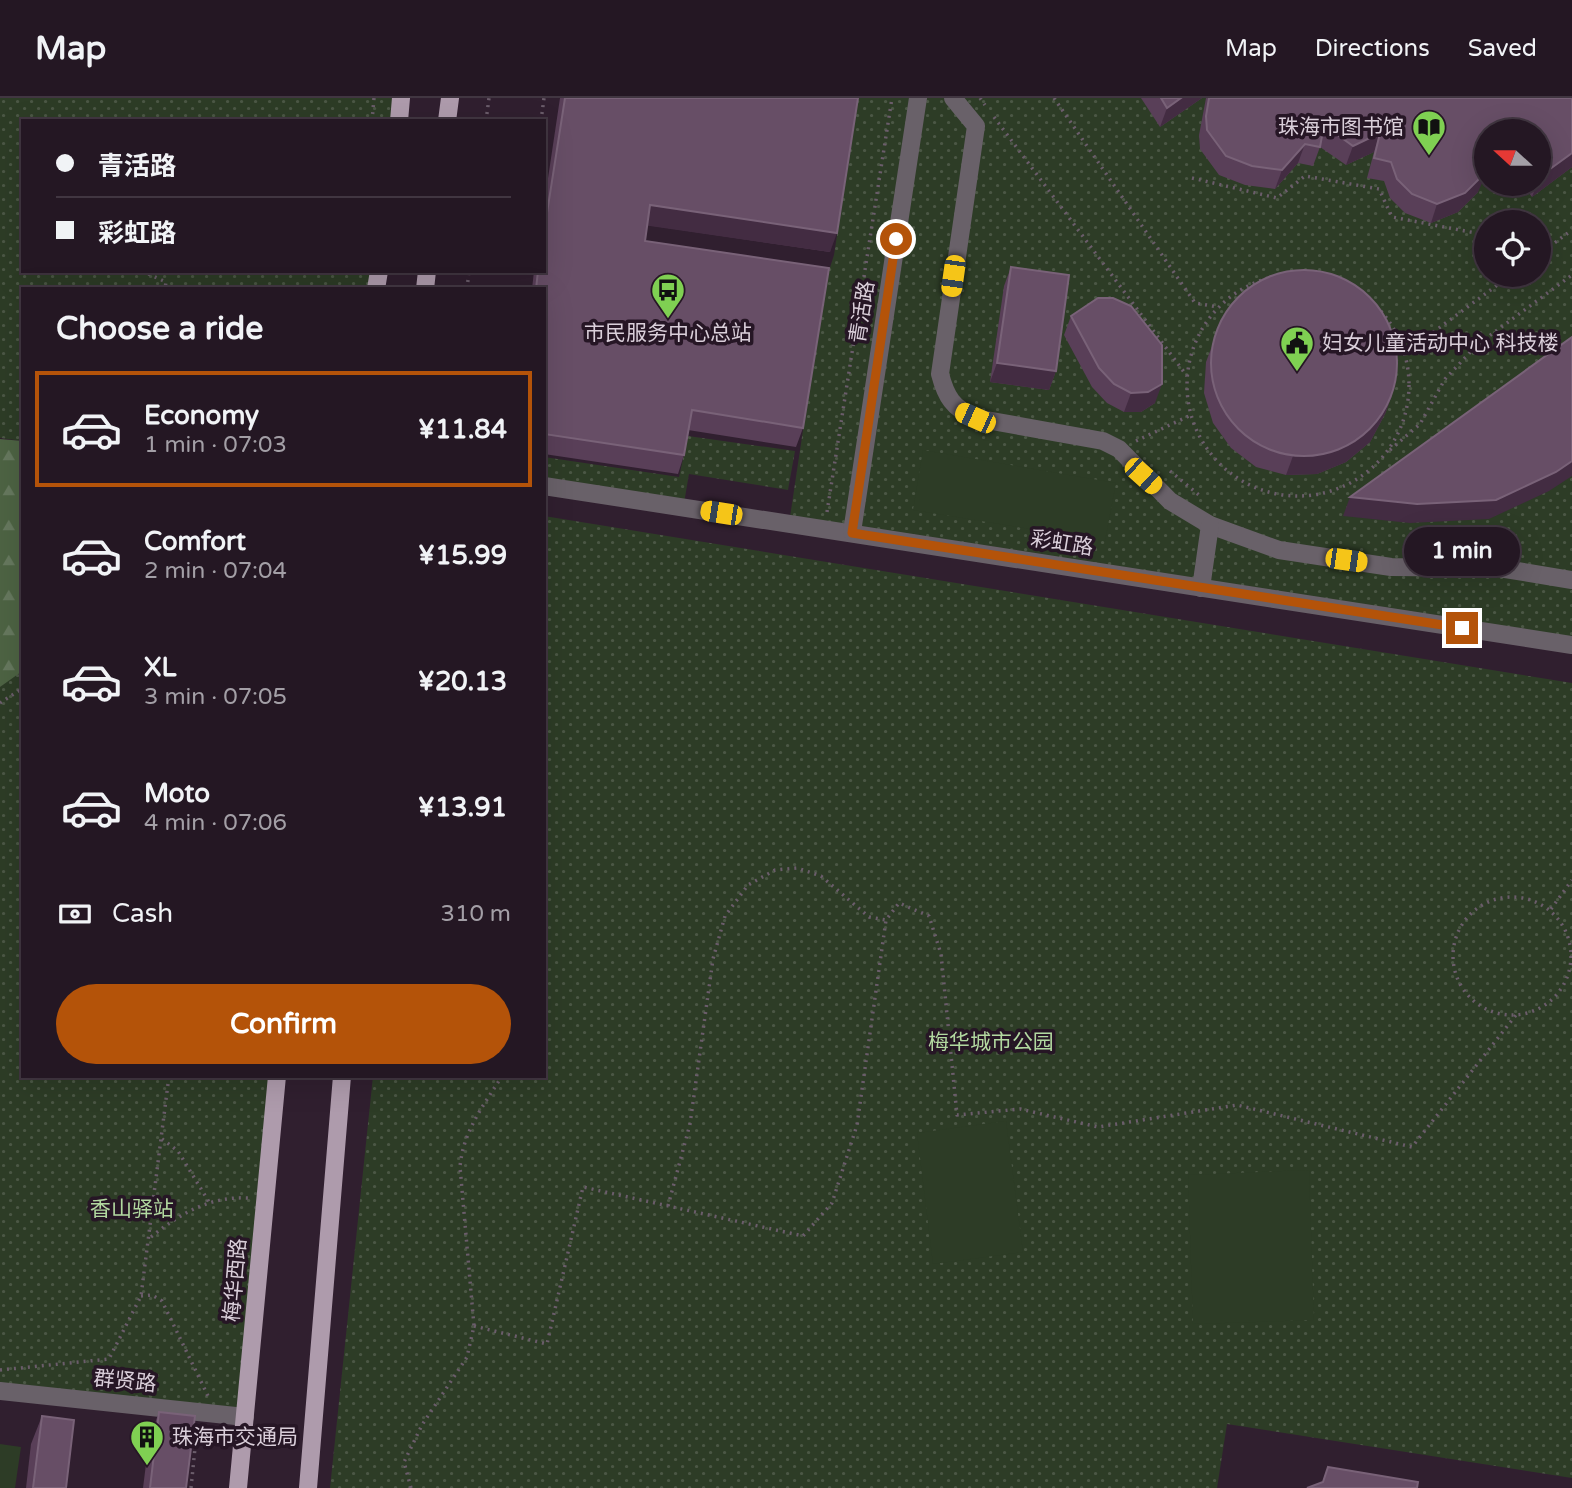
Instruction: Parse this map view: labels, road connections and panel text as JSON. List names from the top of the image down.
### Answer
{
  "streets": {
    "main road": ["梅华西路"],
    "street": ["青活路", "彩虹路", "群贤路"]
  },
  "crossings": [
    ["青活路", "彩虹路"],
    ["梅华西路", "群贤路"]
  ],
  "parks": ["梅华城市公园", "香山驿站"],
  "places": {
    "library": ["珠海市图书馆"],
    "bus stop": ["市民服务中心总站"],
    "public building": ["妇女儿童活动中心 科技楼"],
    "building": ["珠海市交通局"]
  },
  "north": "left",
  "page": {
    "header": "Map",
    "nav": ["Map", "Directions", "Saved"],
    "banner": ["青活路", "彩虹路"],
    "heading": "Choose a ride",
    "list": [
      {
        "name": "Economy",
        "note": "1 min · 07:03",
        "value": "¥11.84"
      },
      {
        "name": "Comfort",
        "note": "2 min · 07:04",
        "value": "¥15.99"
      },
      {
        "name": "XL",
        "note": "3 min · 07:05",
        "value": "¥20.13"
      },
      {
        "name": "Moto",
        "note": "4 min · 07:06",
        "value": "¥13.91"
      }
    ],
    "bubble": "1 min",
    "pay": ["Cash", "310 m"],
    "buttons": "Confirm"
  }
}
